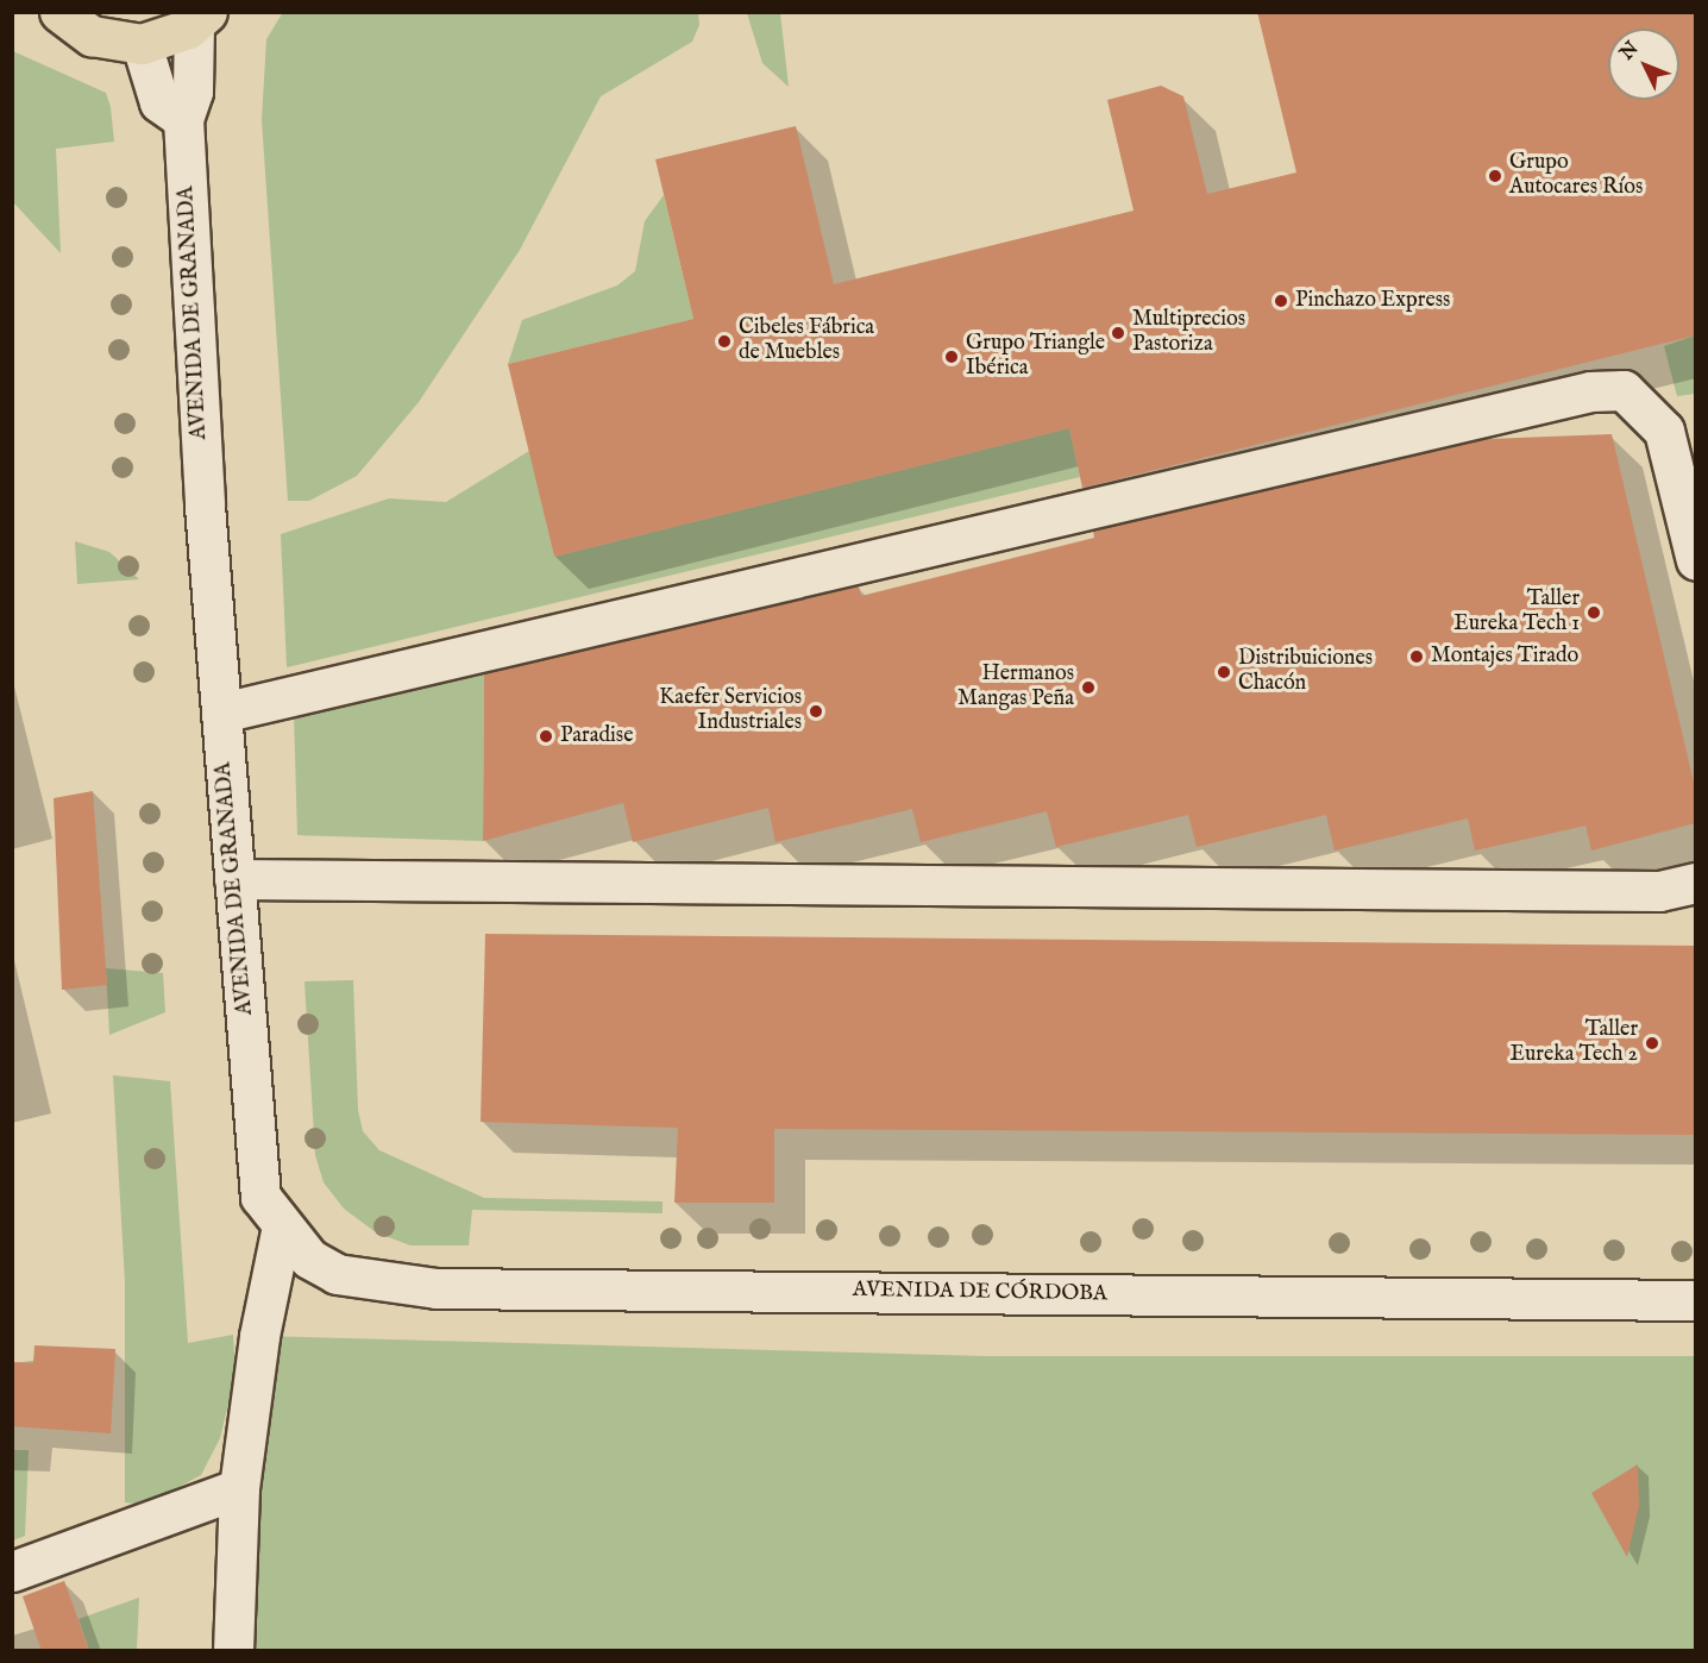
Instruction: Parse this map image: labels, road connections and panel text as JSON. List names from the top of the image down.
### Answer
{
  "streets": {
    "street": ["AVENIDA DE GRANADA", "AVENIDA DE CÓRDOBA"]
  },
  "crossings": [
    ["AVENIDA DE GRANADA", "AVENIDA DE CÓRDOBA"]
  ],
  "places": [
    "Grupo Autocares Ríos",
    "Pinchazo Express",
    "Multiprecios Pastoriza",
    "Cibeles Fábrica de Muebles",
    "Grupo Triangle Ibérica",
    "Taller Eureka Tech 1",
    "Montajes Tirado",
    "Distribuiciones Chacón",
    "Hermanos Mangas Peña",
    "Kaefer Servicios Industriales",
    "Paradise",
    "Taller Eureka Tech 2"
  ],
  "north": "top left"
}
